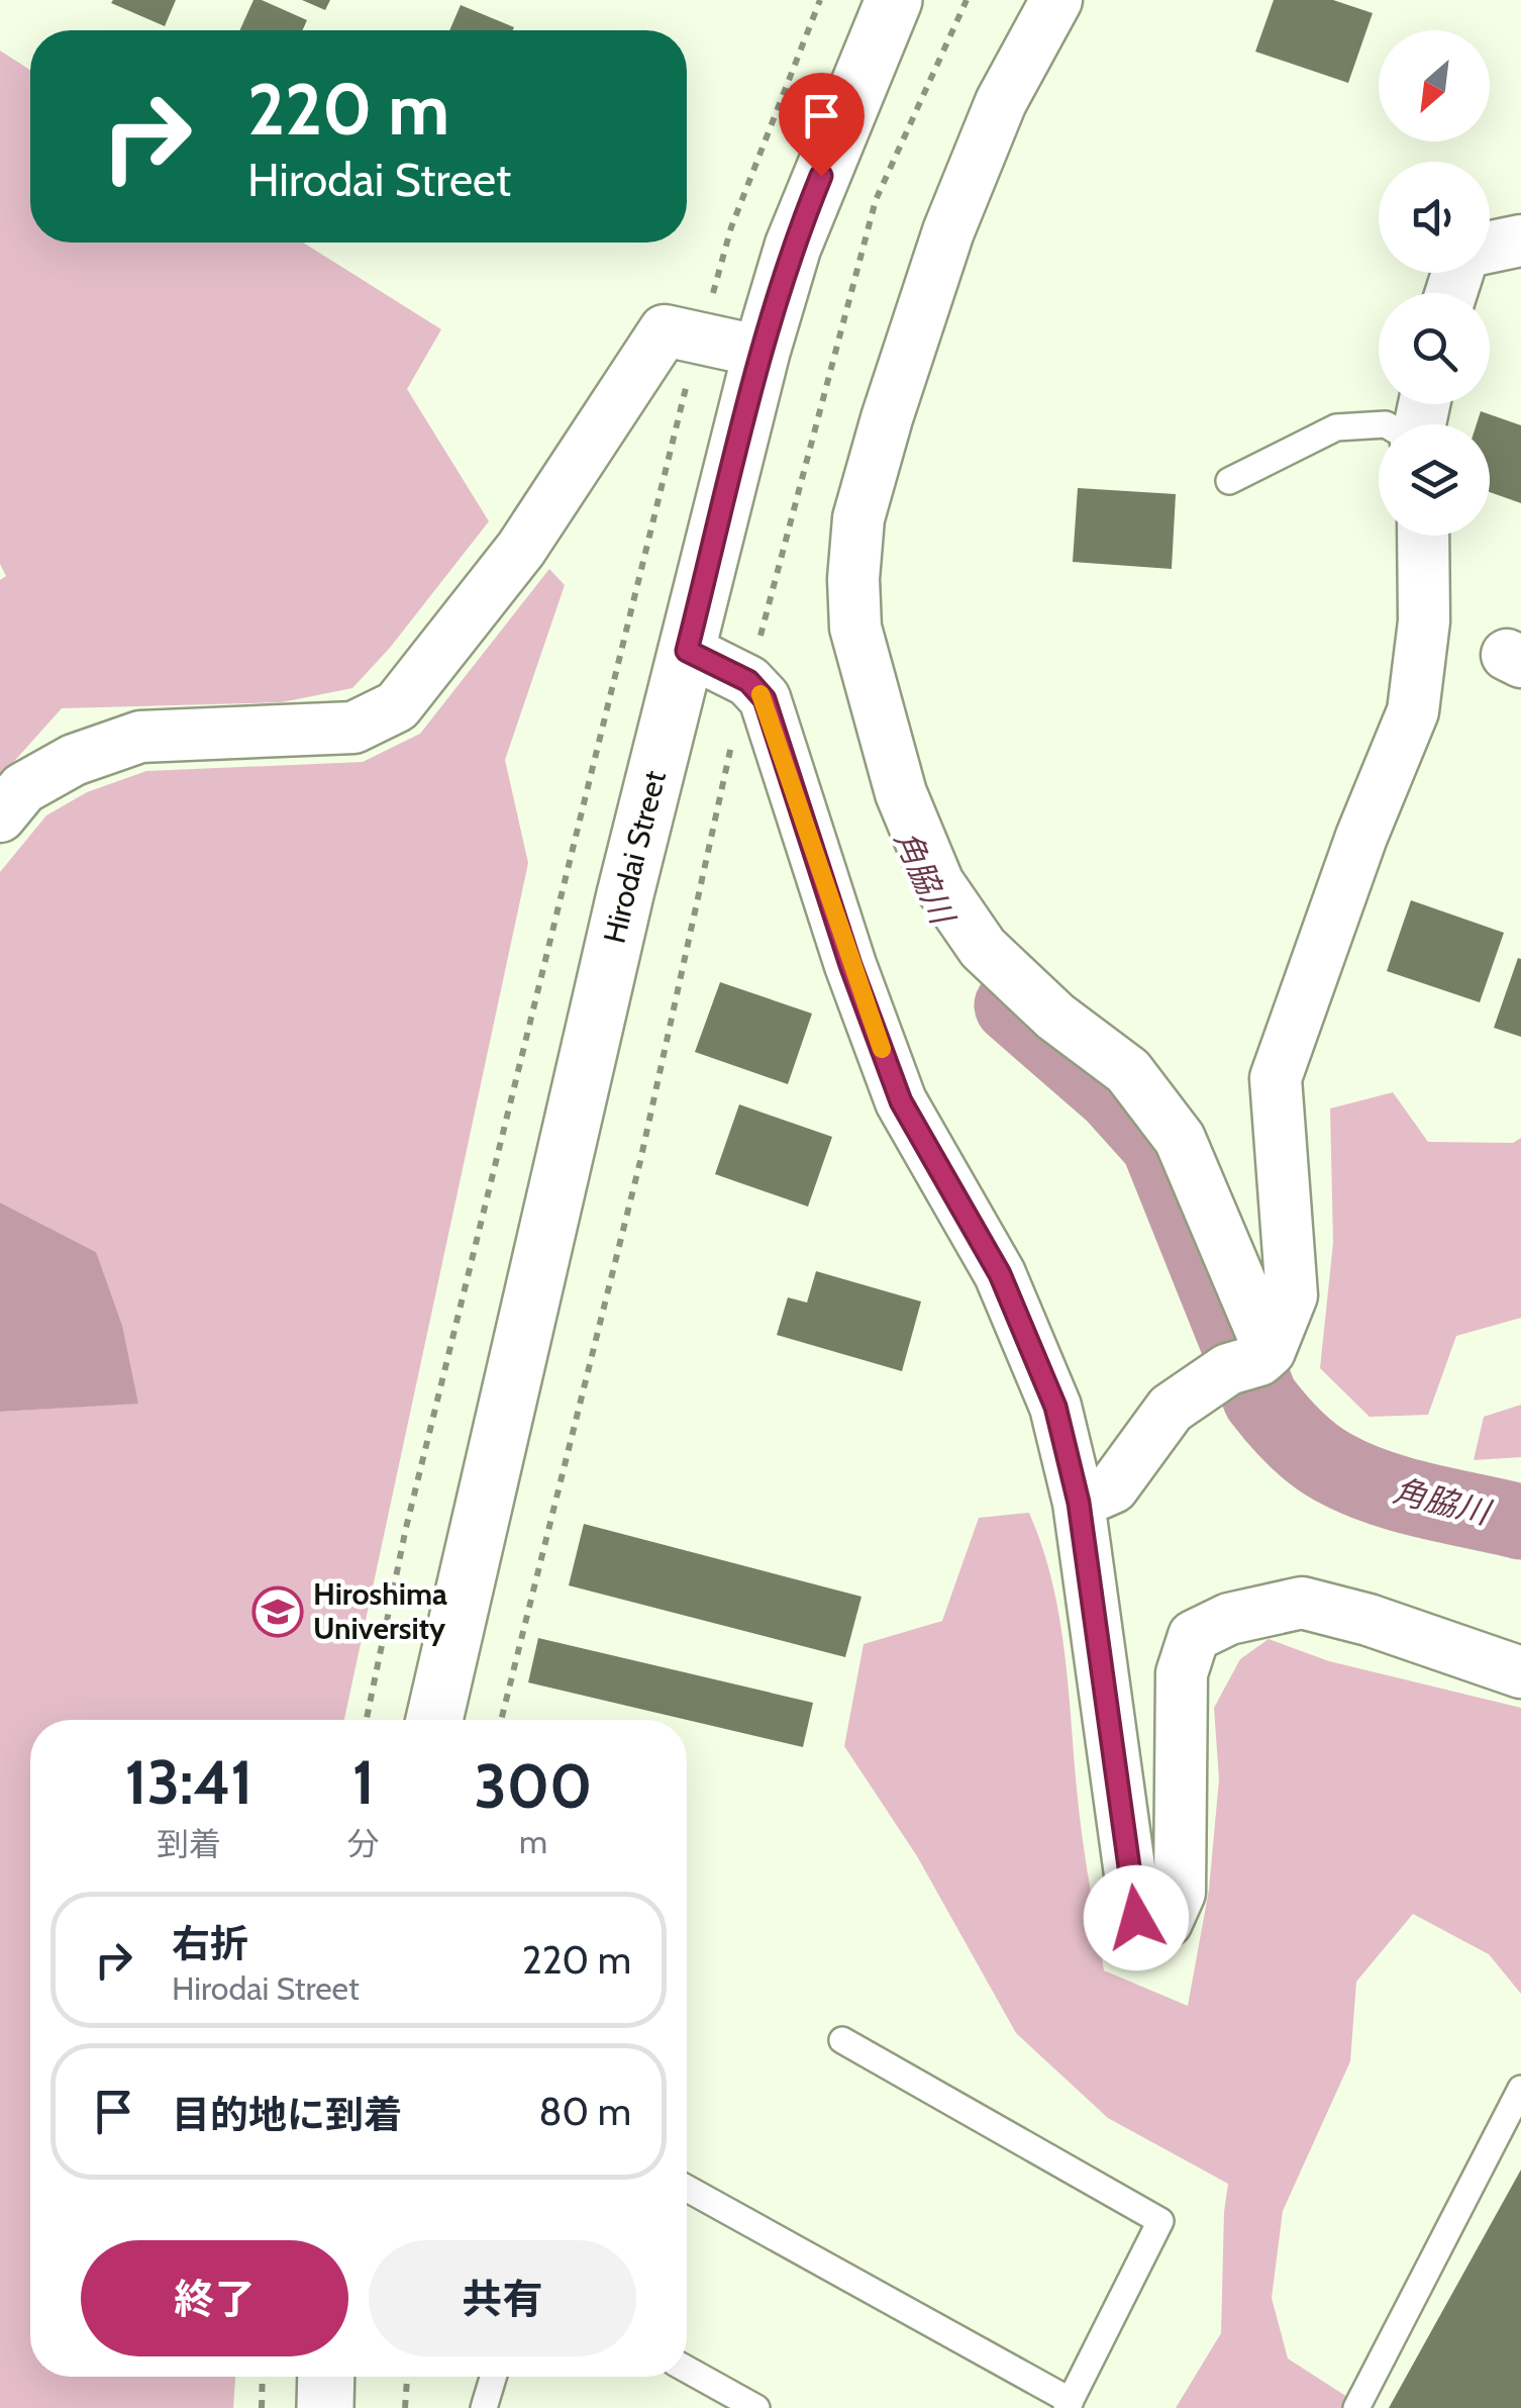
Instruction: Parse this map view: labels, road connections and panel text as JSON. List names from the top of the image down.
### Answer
{
  "streets": {
    "street": ["Hirodai Street"]
  },
  "water": ["角脇川"],
  "places": {
    "school or university": ["Hiroshima University"]
  },
  "north": "bottom left",
  "page": {
    "turn": ["220 m", "Hirodai Street"],
    "eta": [
      "13:41",
      "到着",
      "1",
      "分",
      "300",
      "m"
    ],
    "list": [
      {
        "name": "右折",
        "note": "Hirodai Street",
        "value": "220 m"
      },
      {
        "name": "目的地に到着",
        "value": "80 m"
      }
    ],
    "buttons": ["終了", "共有"]
  }
}
